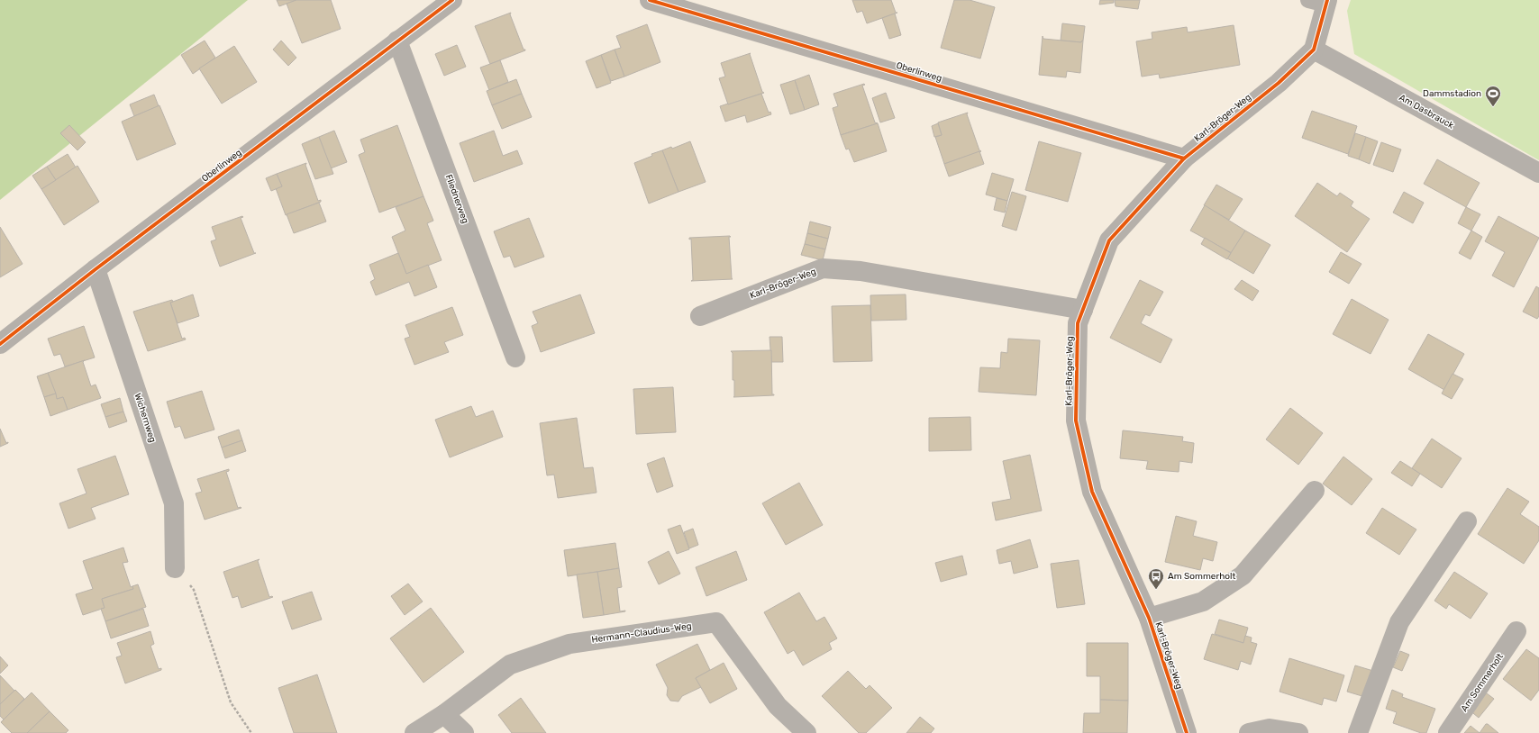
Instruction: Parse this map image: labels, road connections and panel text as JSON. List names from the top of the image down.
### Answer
{
  "streets": {
    "street": [
      "Oberlinweg",
      "Am Dasbrauck",
      "Karl-Bröger-Weg",
      "Fliednerweg",
      "Wichernweg",
      "Hermann-Claudius-Weg",
      "Am Sommerholt"
    ]
  },
  "crossings": [
    ["Oberlinweg", "Karl-Bröger-Weg"],
    ["Oberlinweg", "Fliednerweg"],
    ["Oberlinweg", "Wichernweg"],
    ["Am Dasbrauck", "Karl-Bröger-Weg"]
  ],
  "places": {
    "sports": ["Dammstadion"],
    "bus stop": ["Am Sommerholt"]
  }
}
